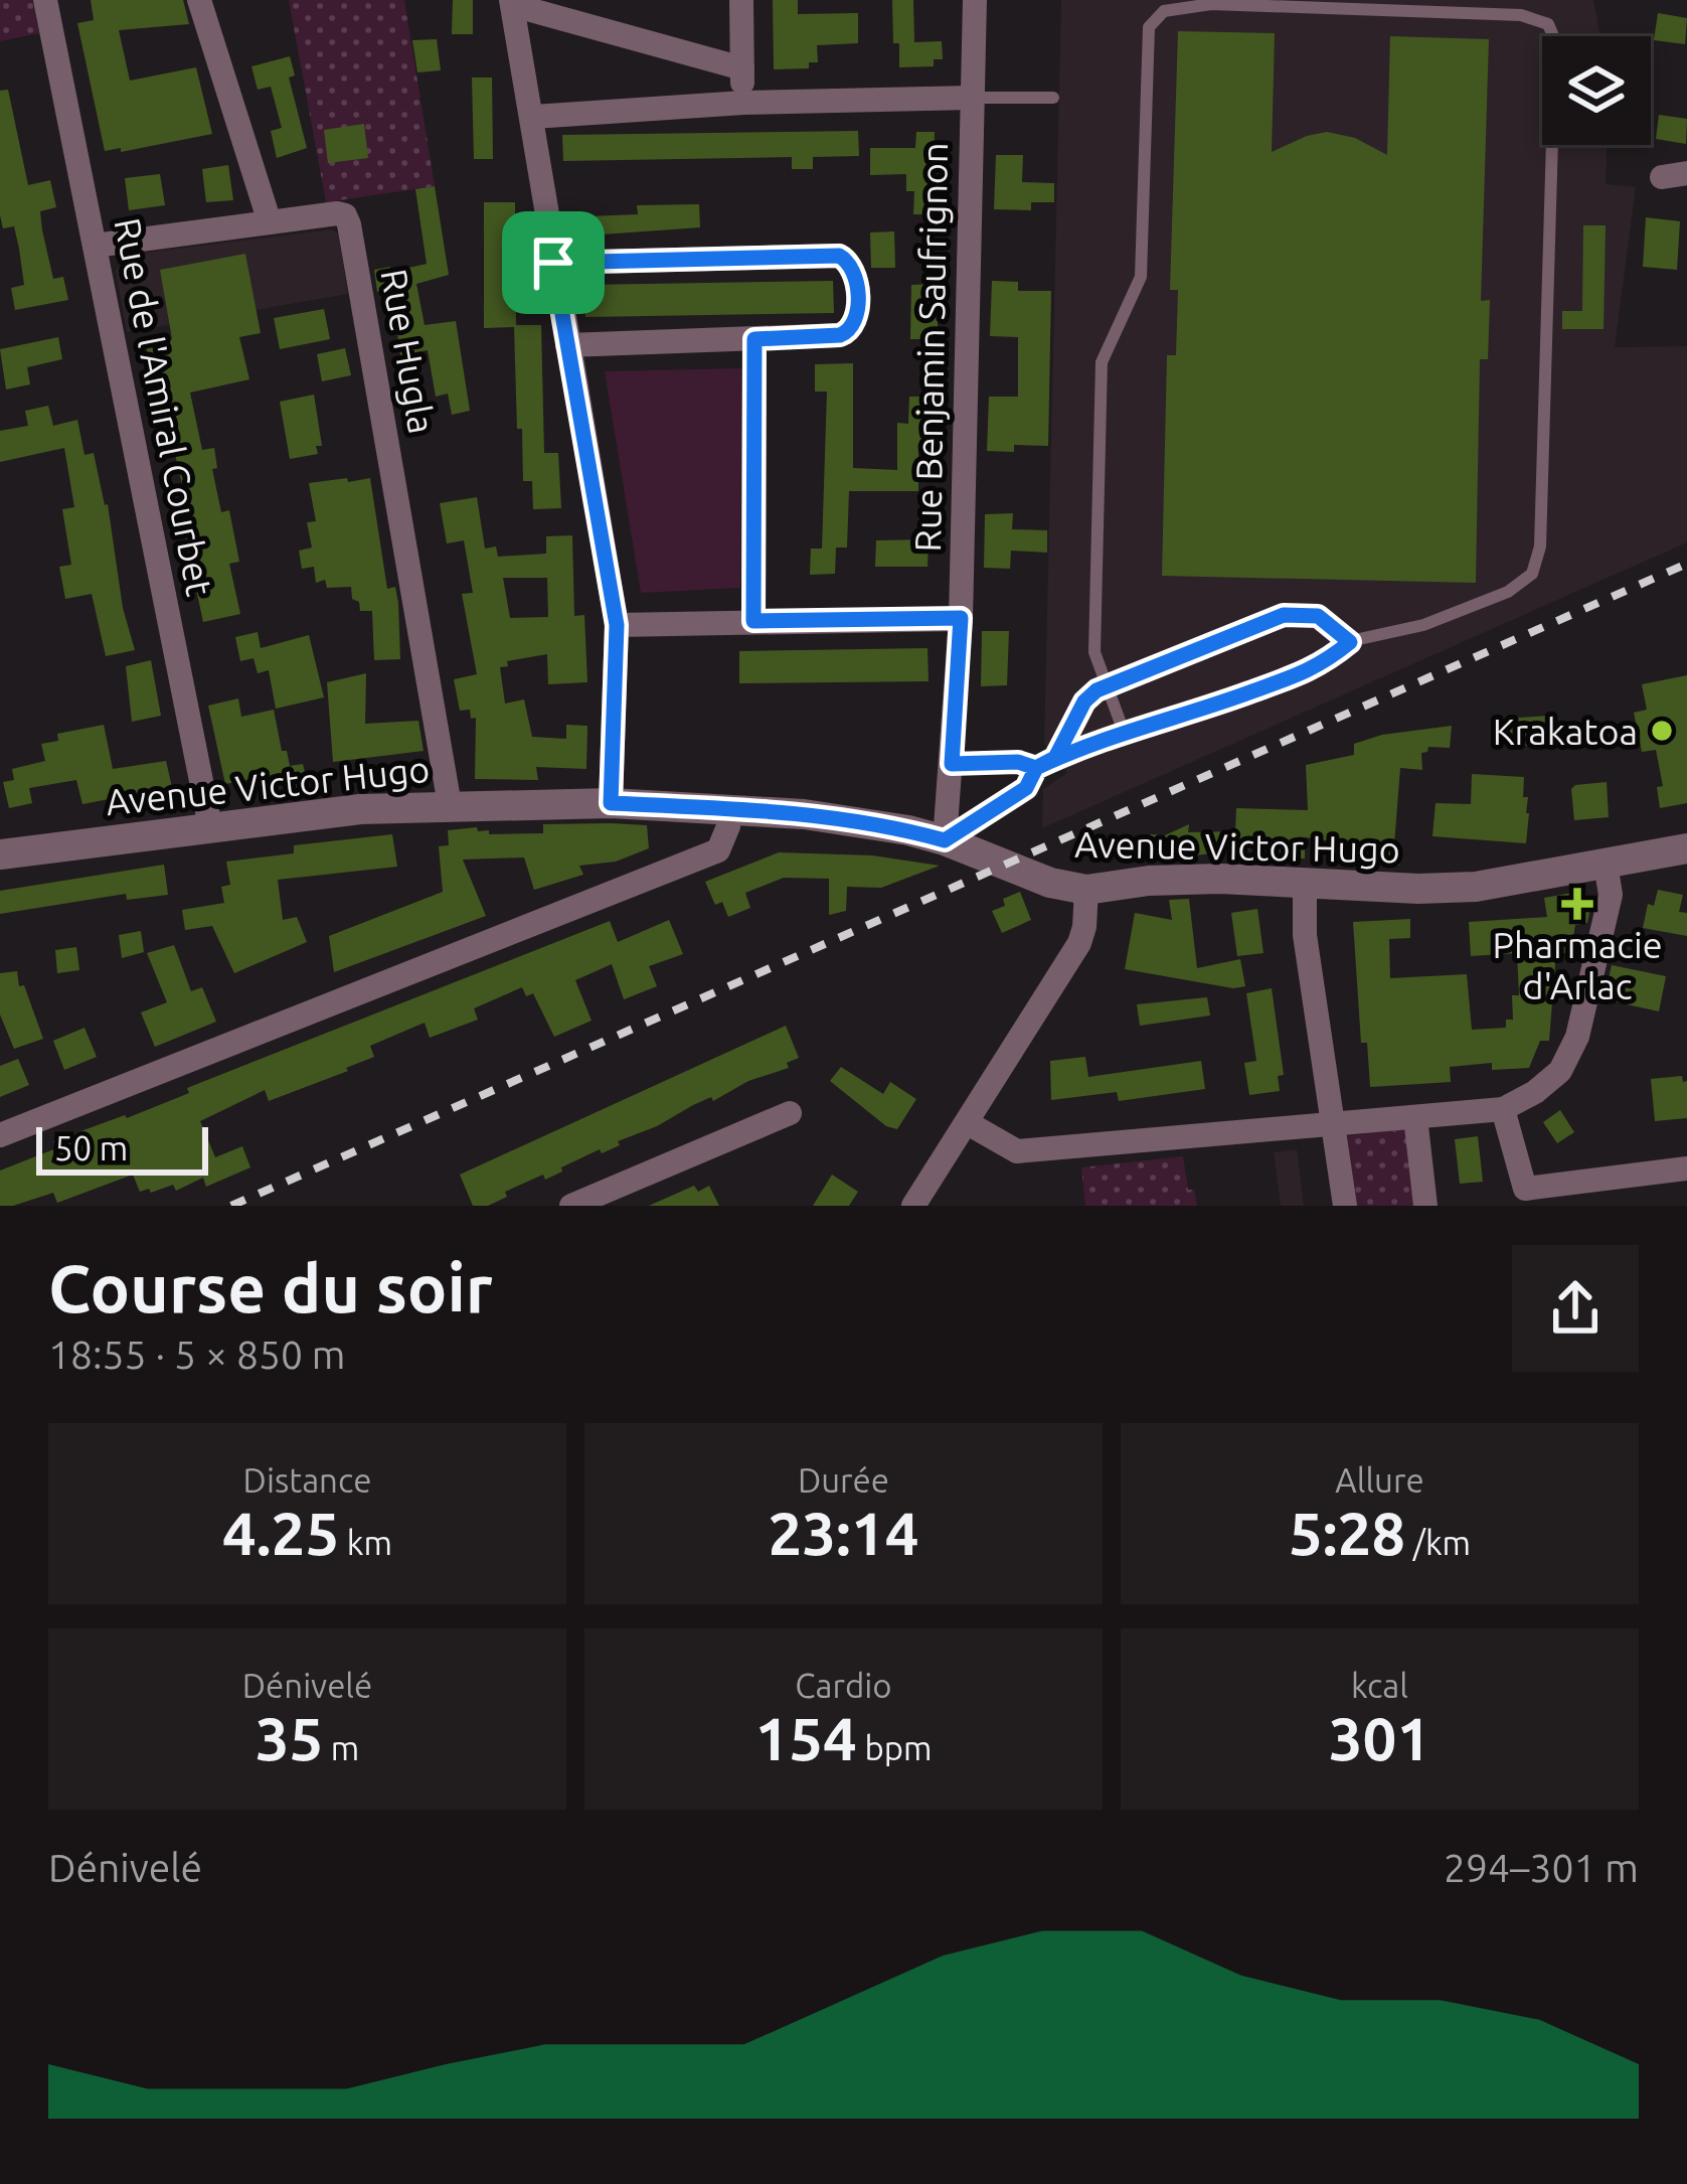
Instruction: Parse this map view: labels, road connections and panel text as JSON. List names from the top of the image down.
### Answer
{
  "streets": {
    "street": [
      "Rue Benjamin Saufrignon",
      "Rue Hugla",
      "Rue de l'Amiral Courbet",
      "Avenue Victor Hugo"
    ]
  },
  "crossings": [
    ["Rue Benjamin Saufrignon", "Avenue Victor Hugo"],
    ["Rue Hugla", "Avenue Victor Hugo"],
    ["Rue de l'Amiral Courbet", "Avenue Victor Hugo"]
  ],
  "places": {
    "other": ["Krakatoa"],
    "health": ["Pharmacie d'Arlac"]
  },
  "scale_bar": "50 m",
  "page": {
    "scale": "50 m",
    "heading": ["Course du soir", "18:55 · 5 × 850 m"],
    "stats": [
      ["Distance", "4.25 km"],
      ["Durée", "23:14"],
      ["Allure", "5:28 /km"],
      ["Dénivelé", "35 m"],
      ["Cardio", "154 bpm"],
      ["kcal", "301"]
    ],
    "chart": ["Dénivelé", "294–301 m"]
  }
}
